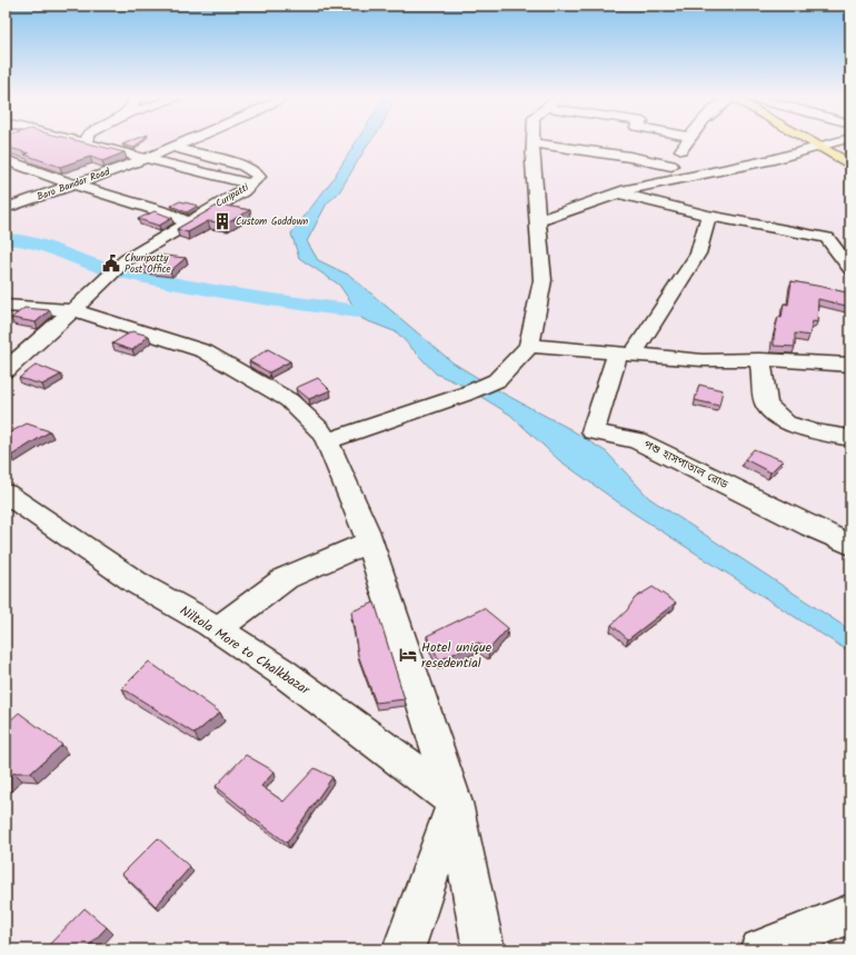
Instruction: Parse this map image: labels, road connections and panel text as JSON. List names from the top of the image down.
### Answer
{
  "streets": {
    "street": [
      "Baro Bandar Road",
      "Curipatti",
      "পশু হাসপাতাল রোড",
      "Niltola More to Chalkbazar"
    ]
  },
  "crossings": [
    ["Baro Bandar Road", "Curipatti"]
  ],
  "places": {
    "building": ["Custom Goddown"],
    "public building": ["Churipatty Post Office"],
    "hotel": ["Hotel unique resedential"]
  }
}
